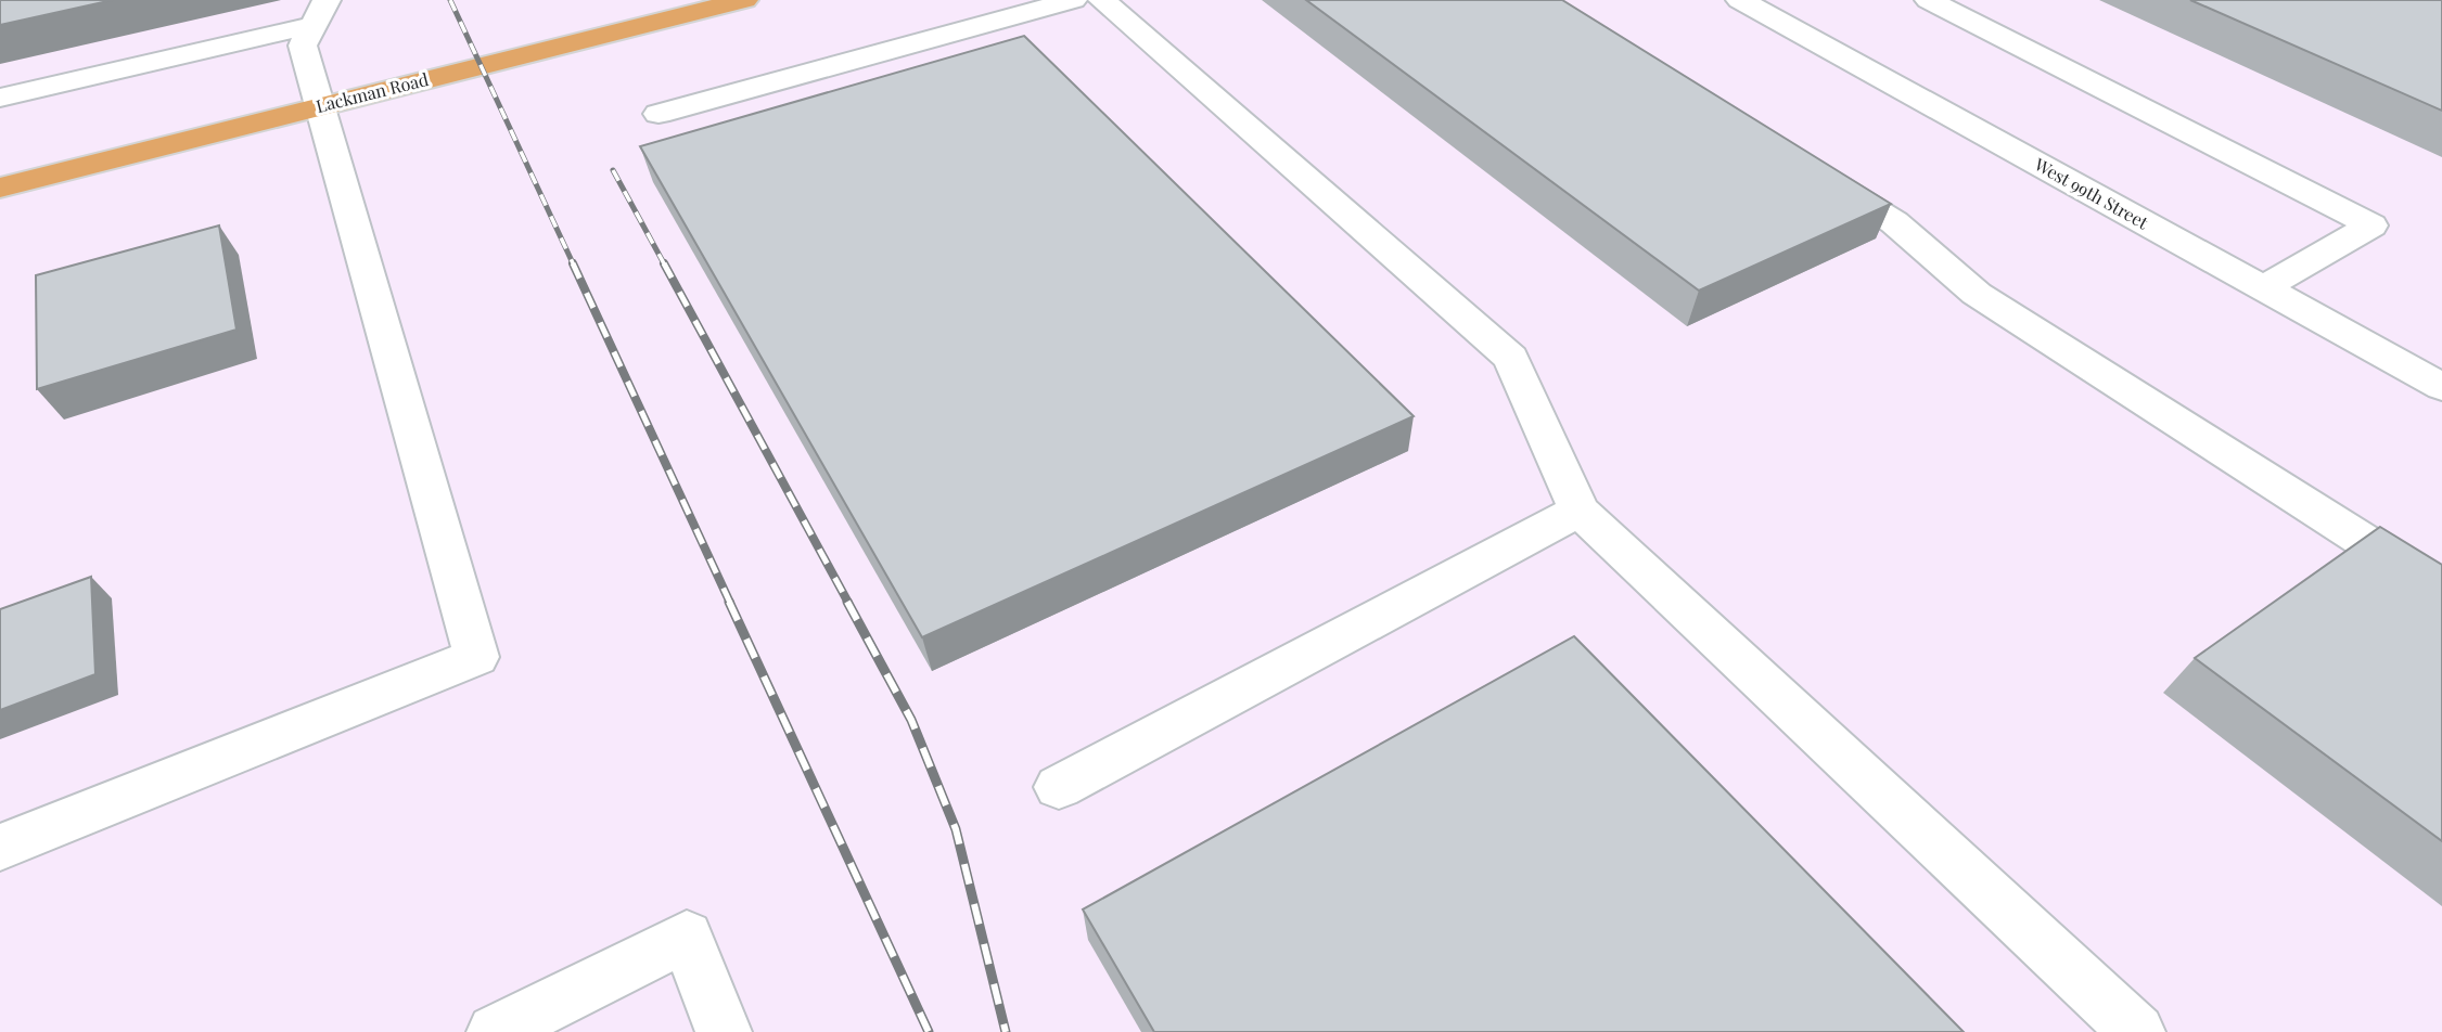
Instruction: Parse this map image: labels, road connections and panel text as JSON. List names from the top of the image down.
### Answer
{
  "streets": {
    "main road": ["Lackman Road"],
    "street": ["West 99th Street"]
  }
}
